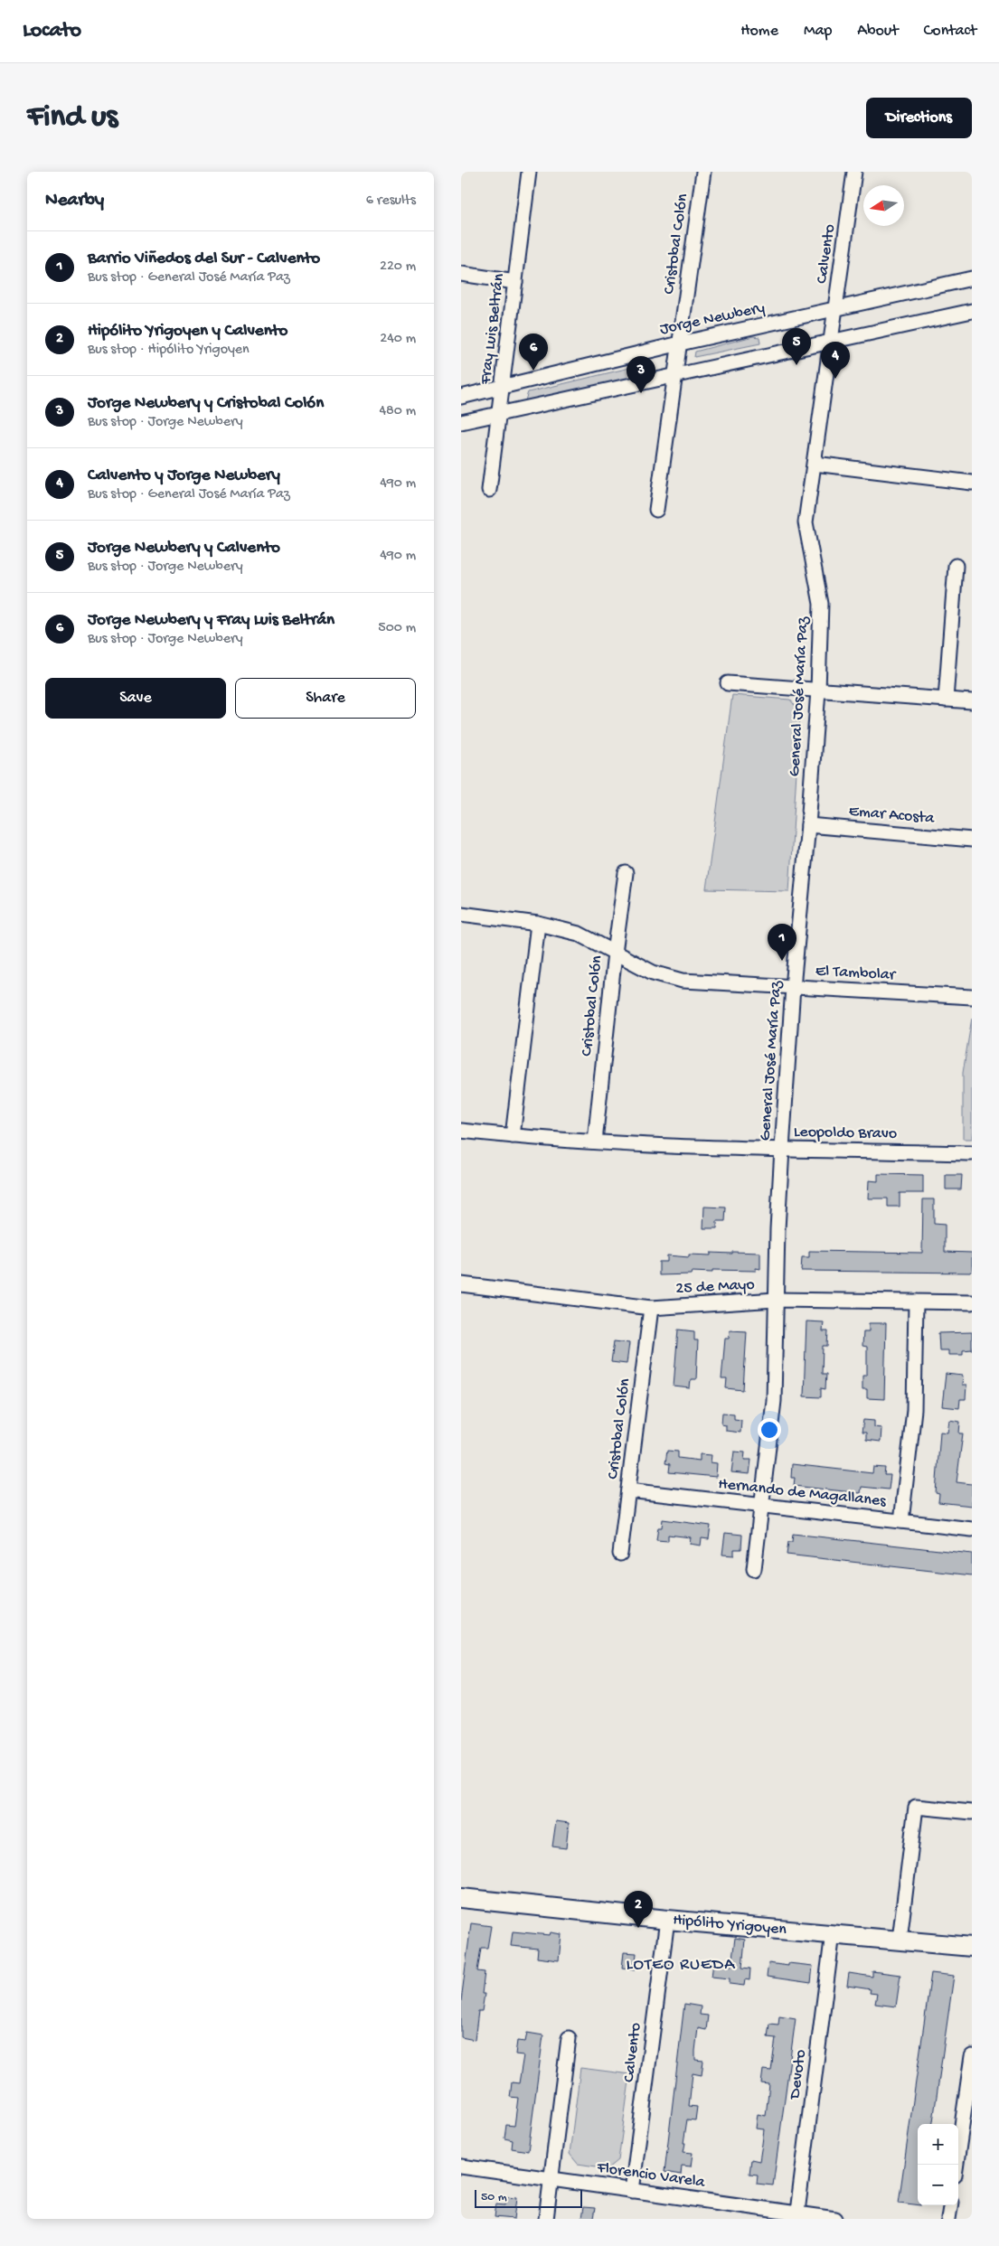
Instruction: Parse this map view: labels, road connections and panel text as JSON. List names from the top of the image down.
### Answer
{
  "streets": {
    "main road": ["Hipólito Yrigoyen"],
    "street": [
      "Cristobal Colón",
      "Calvento",
      "Jorge Newbery",
      "Fray Luis Beltrán",
      "General José María Paz",
      "Emar Acosta",
      "El Tambolar",
      "Leopoldo Bravo",
      "25 de Mayo",
      "Hernando de Magallanes",
      "Devoto",
      "Florencio Varela"
    ]
  },
  "crossings": [
    ["Cristobal Colón", "Jorge Newbery"],
    ["Cristobal Colón", "El Tambolar"],
    ["Cristobal Colón", "Leopoldo Bravo"],
    ["Cristobal Colón", "25 de Mayo"],
    ["Cristobal Colón", "Hernando de Magallanes"],
    ["Calvento", "Jorge Newbery"],
    ["Calvento", "General José María Paz"],
    ["Calvento", "Hipólito Yrigoyen"],
    ["Calvento", "Florencio Varela"],
    ["Jorge Newbery", "Fray Luis Beltrán"],
    ["General José María Paz", "Emar Acosta"],
    ["General José María Paz", "El Tambolar"],
    ["General José María Paz", "Leopoldo Bravo"],
    ["General José María Paz", "25 de Mayo"],
    ["General José María Paz", "Hernando de Magallanes"],
    ["Hipólito Yrigoyen", "Devoto"],
    ["Devoto", "Florencio Varela"]
  ],
  "districts": ["LOTEO RUEDA"],
  "scale_bar": "50 m",
  "north": "left",
  "page": {
    "header": "Locato",
    "nav": [
      "Home",
      "Map",
      "About",
      "Contact"
    ],
    "buttons": [
      "Directions",
      ["Save", "Share"]
    ],
    "title": "Find us",
    "heading": ["Nearby", "6 results"],
    "list": [
      {
        "mark": "1",
        "name": "Barrio Viñedos del Sur - Calvento",
        "note": "Bus stop · General José María Paz",
        "value": "220 m"
      },
      {
        "mark": "2",
        "name": "Hipólito Yrigoyen y Calvento",
        "note": "Bus stop · Hipólito Yrigoyen",
        "value": "240 m"
      },
      {
        "mark": "3",
        "name": "Jorge Newbery y Cristobal Colón",
        "note": "Bus stop · Jorge Newbery",
        "value": "480 m"
      },
      {
        "mark": "4",
        "name": "Calvento y Jorge Newbery",
        "note": "Bus stop · General José María Paz",
        "value": "490 m"
      },
      {
        "mark": "5",
        "name": "Jorge Newbery y Calvento",
        "note": "Bus stop · Jorge Newbery",
        "value": "490 m"
      },
      {
        "mark": "6",
        "name": "Jorge Newbery y Fray Luis Beltrán",
        "note": "Bus stop · Jorge Newbery",
        "value": "500 m"
      }
    ],
    "pins": [
      "5",
      "6",
      "4",
      "3",
      "1",
      "2"
    ],
    "map_buttons": ["+", "−"],
    "scale": "50 m"
  }
}
